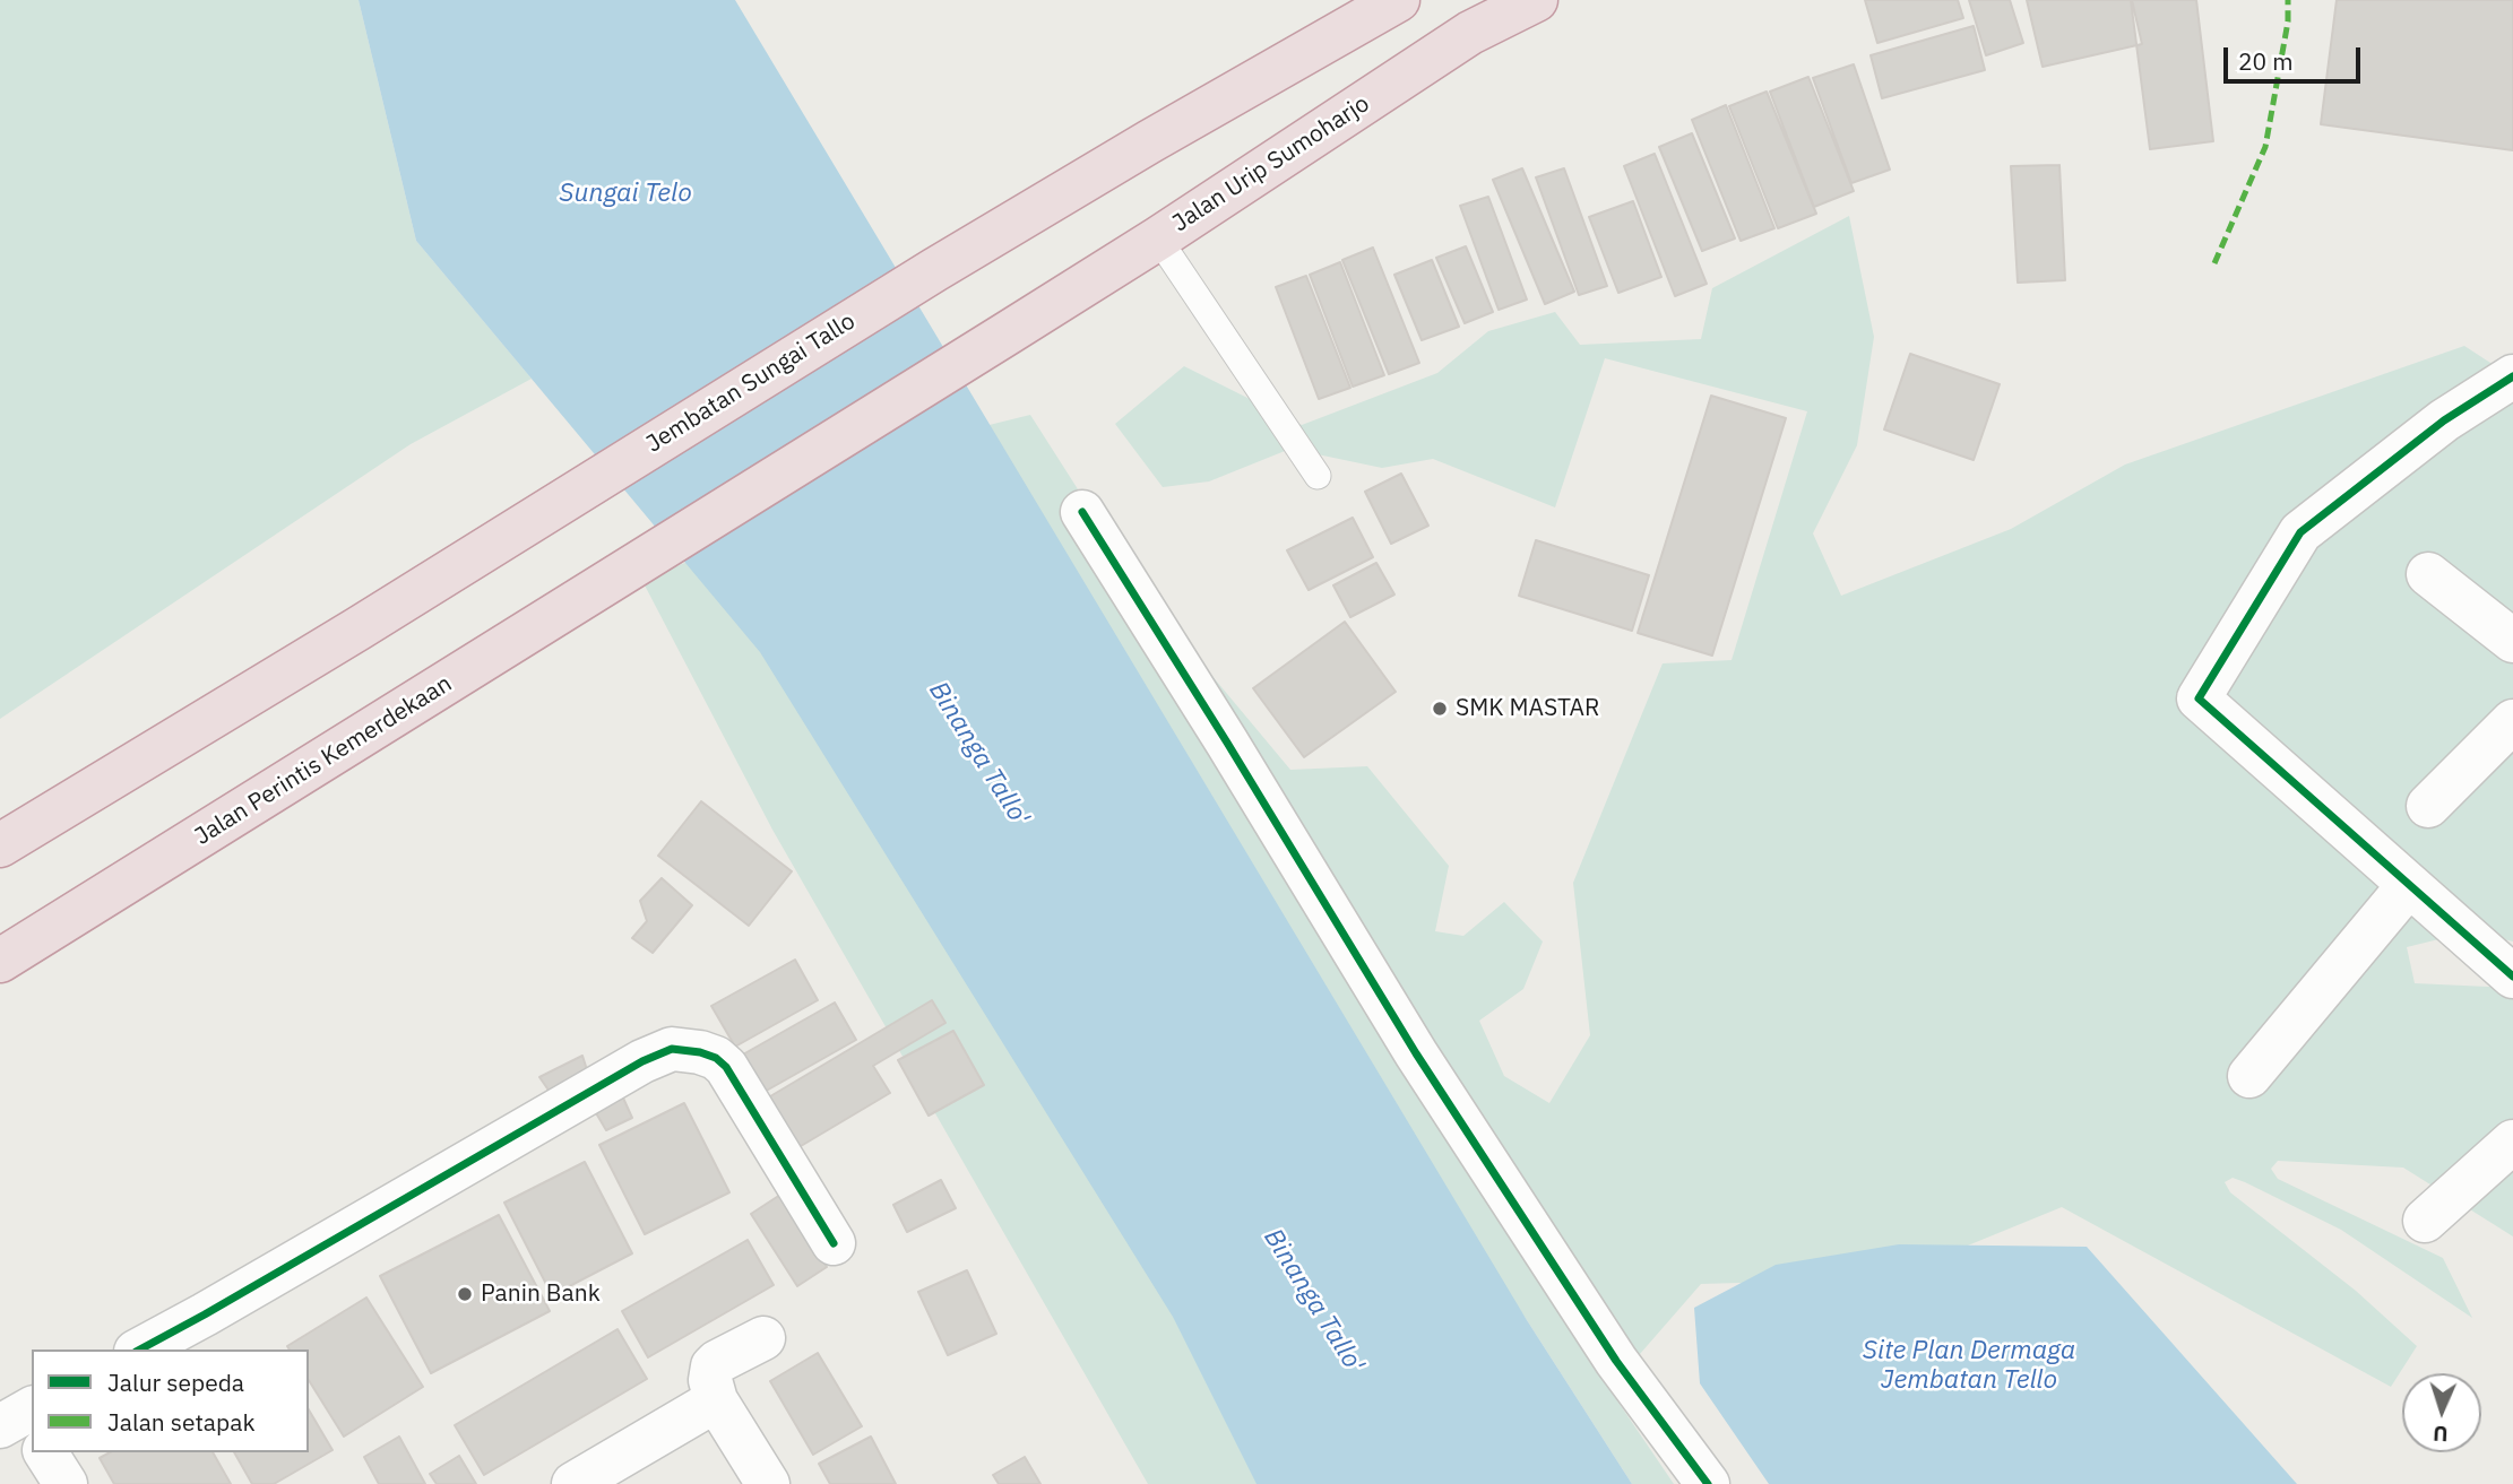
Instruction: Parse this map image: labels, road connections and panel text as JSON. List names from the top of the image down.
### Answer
{
  "streets": {
    "highway": ["Jalan Urip Sumoharjo", "Jembatan Sungai Tallo", "Jalan Perintis Kemerdekaan"]
  },
  "crossings": [
    ["Jalan Urip Sumoharjo", "Jalan Perintis Kemerdekaan"]
  ],
  "water": ["Sungai Telo", "Binanga Tallo'", "Site Plan Dermaga Jembatan Tello"],
  "places": ["SMK MASTAR", "Panin Bank"],
  "legend": ["Jalur sepeda", "Jalan setapak"],
  "scale_bar": "20 m",
  "north": "bottom"
}
